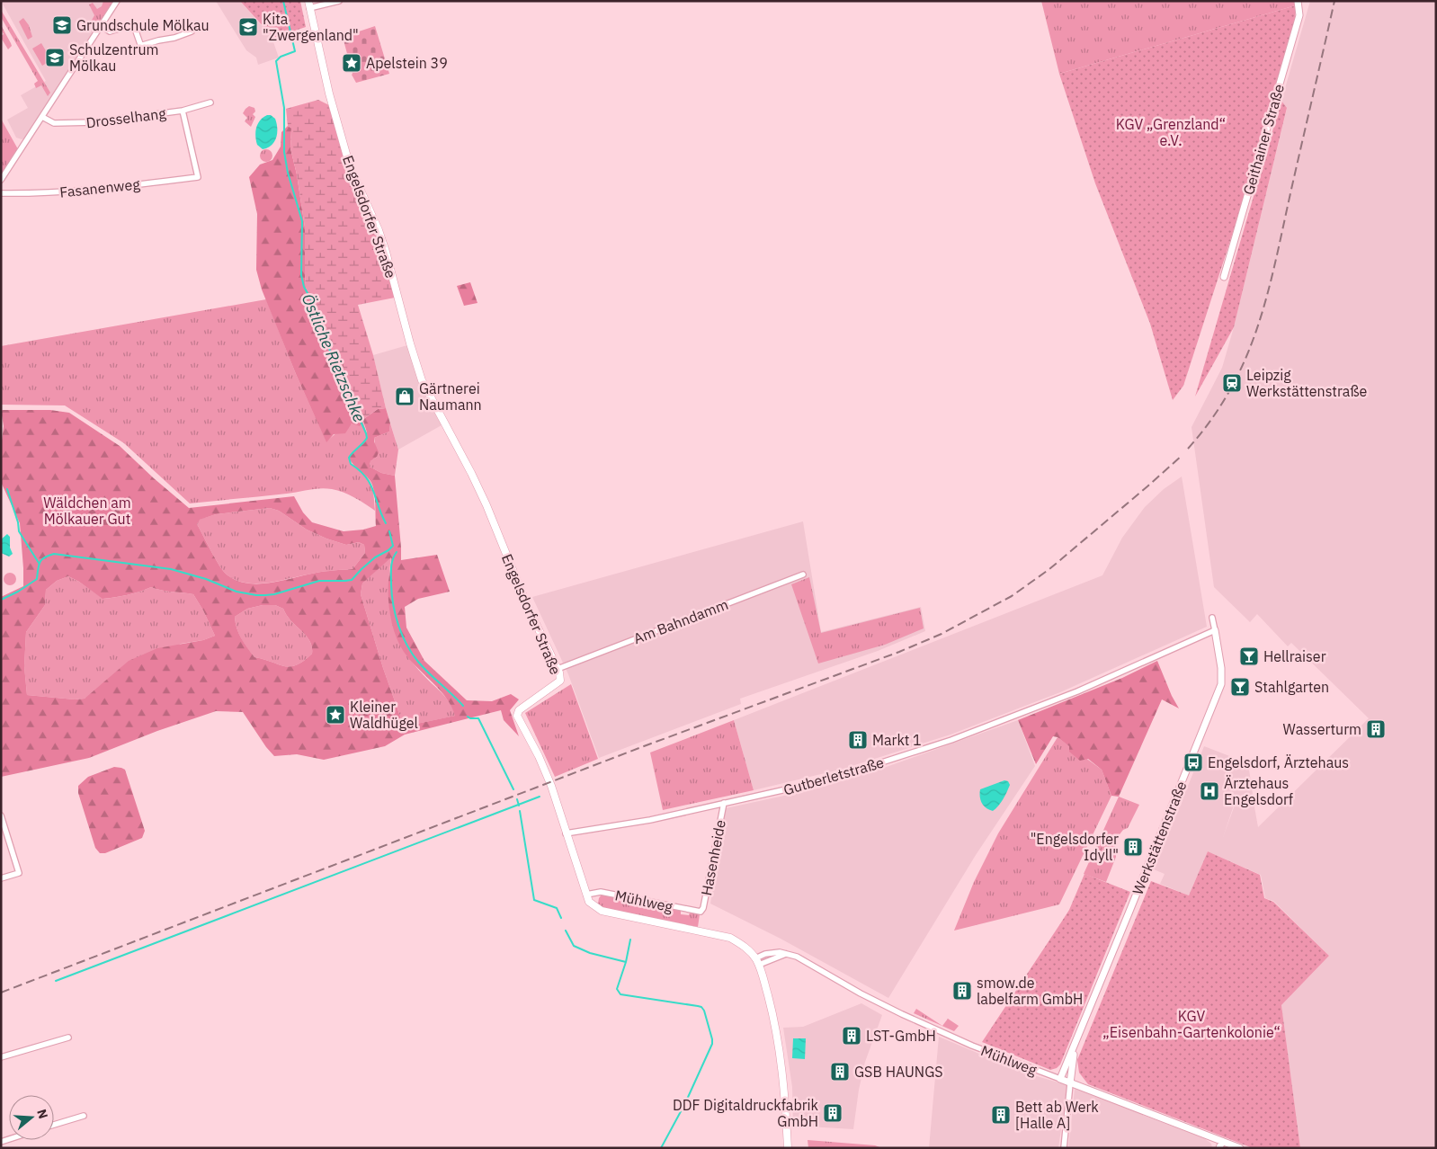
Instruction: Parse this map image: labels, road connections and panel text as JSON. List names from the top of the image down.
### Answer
{
  "streets": {
    "main road": ["Engelsdorfer Straße"],
    "street": [
      "Drosselhang",
      "Geithainer Straße",
      "Fasanenweg",
      "Am Bahndamm",
      "Gutberletstraße",
      "Werkstättenstraße",
      "Hasenheide",
      "Mühlweg"
    ]
  },
  "crossings": [
    ["Drosselhang", "Fasanenweg"],
    ["Engelsdorfer Straße", "Am Bahndamm"],
    ["Engelsdorfer Straße", "Gutberletstraße"],
    ["Engelsdorfer Straße", "Mühlweg"],
    ["Gutberletstraße", "Werkstättenstraße"],
    ["Gutberletstraße", "Hasenheide"],
    ["Werkstättenstraße", "Mühlweg"],
    ["Hasenheide", "Mühlweg"]
  ],
  "water": ["Östliche Rietzschke"],
  "parks": ["KGV „Grenzland“ e.V.", "Wäldchen am Mölkauer Gut", "KGV „Eisenbahn-Gartenkolonie“"],
  "places": {
    "school or university": ["Grundschule Mölkau", "Kita \"Zwergenland\"", "Schulzentrum Mölkau"],
    "place": ["Apelstein 39", "Kleiner Waldhügel"],
    "station": ["Leipzig Werkstättenstraße"],
    "shop": ["Gärtnerei Naumann"],
    "bar": ["Hellraiser", "Stahlgarten"],
    "building": [
      "Wasserturm",
      "Markt 1",
      "\"Engelsdorfer Idyll\"",
      "smow.de labelfarm GmbH",
      "LST-GmbH",
      "GSB HAUNGS",
      "DDF Digitaldruckfabrik GmbH",
      "Bett ab Werk [Halle A]"
    ],
    "bus stop": ["Engelsdorf, Ärztehaus"],
    "hospital": ["Ärztehaus Engelsdorf"]
  },
  "north": "right"
}
